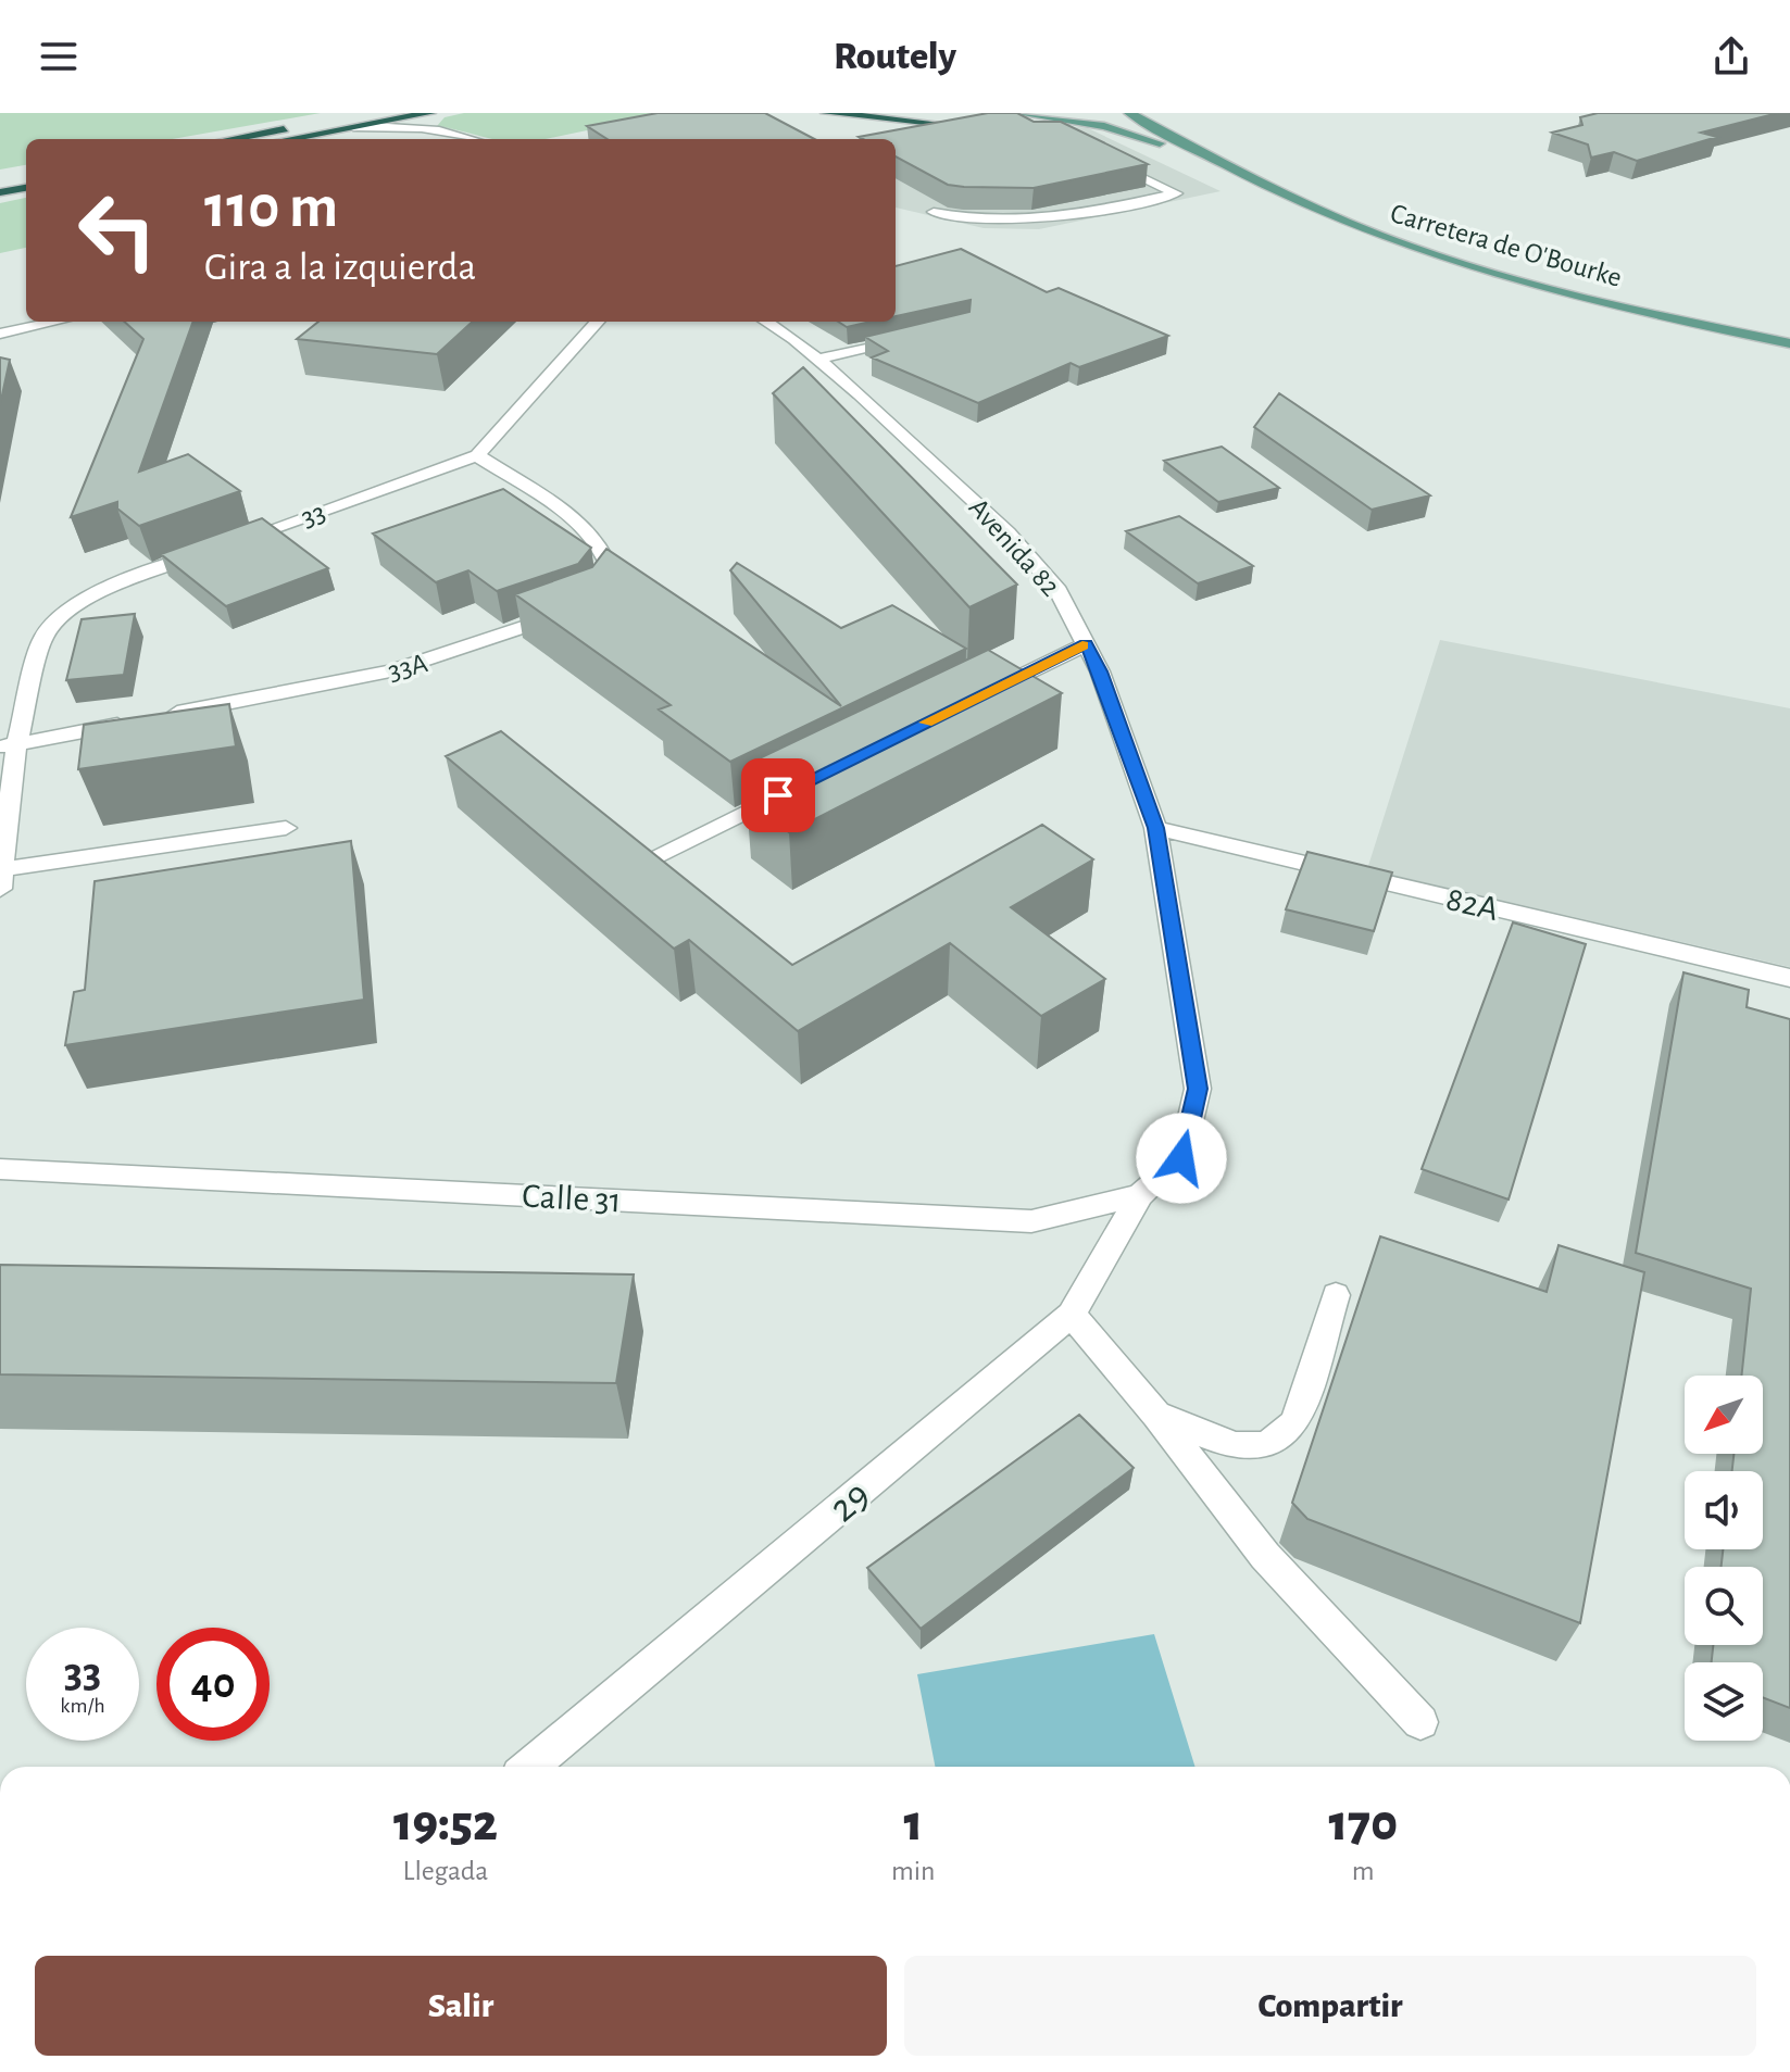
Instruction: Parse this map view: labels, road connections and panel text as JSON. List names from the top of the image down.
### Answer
{
  "streets": {
    "main road": ["Carretera de O'Bourke"],
    "street": [
      "33",
      "Avenida 82",
      "33A",
      "82A",
      "Calle 31",
      "29"
    ]
  },
  "crossings": [
    ["33", "33A"],
    ["Avenida 82", "82A"],
    ["Avenida 82", "Calle 31"],
    ["Avenida 82", "29"],
    ["Calle 31", "29"]
  ],
  "north": "bottom left",
  "page": {
    "header": "Routely",
    "turn": ["110 m", "Gira a la izquierda"],
    "speed": "33 km/h",
    "limit": "40",
    "eta": [
      "19:52",
      "Llegada",
      "1",
      "min",
      "170",
      "m"
    ],
    "buttons": ["Salir", "Compartir"]
  }
}
